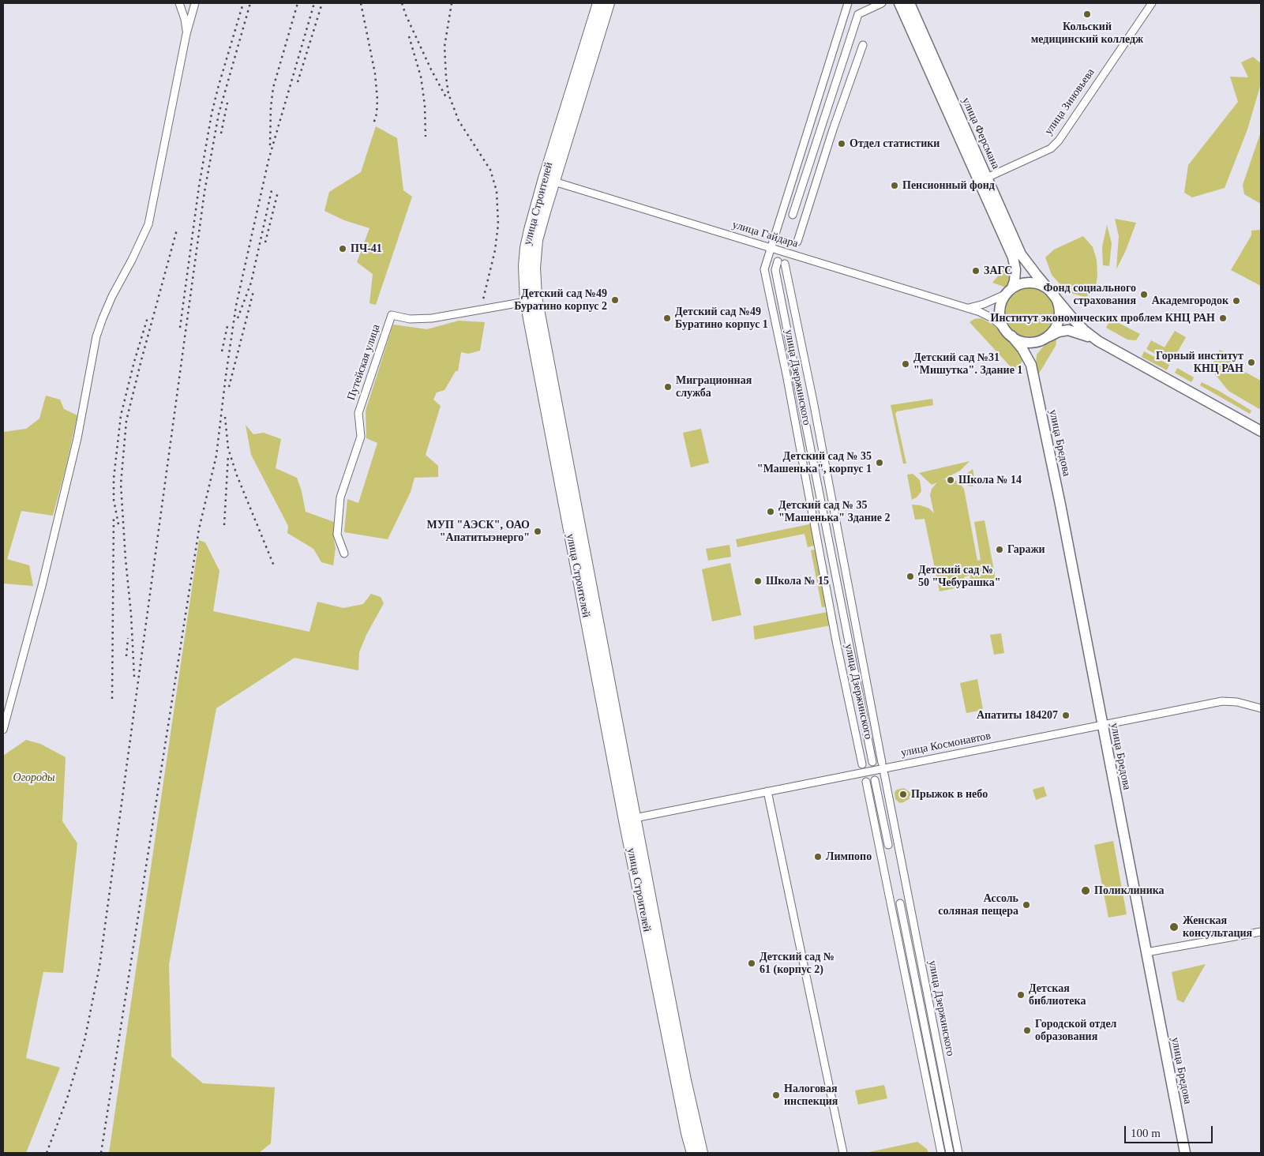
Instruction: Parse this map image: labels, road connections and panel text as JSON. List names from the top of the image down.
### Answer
{
  "streets": {
    "main road": ["улица Строителей"],
    "street": [
      "улица Зиновьева",
      "улица Ферсмана",
      "улица Гайдара",
      "Путейская улица",
      "улица Дзержинского",
      "улица Бредова",
      "улица Космонавтов"
    ]
  },
  "crossings": [
    ["улица Зиновьева", "улица Ферсмана"],
    ["улица Ферсмана", "улица Гайдара"],
    ["улица Строителей", "улица Гайдара"],
    ["улица Строителей", "Путейская улица"],
    ["улица Строителей", "улица Космонавтов"],
    ["улица Гайдара", "улица Дзержинского"],
    ["улица Бредова", "улица Космонавтов"]
  ],
  "parks": ["Огороды"],
  "places": [
    "Кольский медицинский колледж",
    "Отдел статистики",
    "Пенсионный фонд",
    "ПЧ-41",
    "ЗАГС",
    "Фонд социального страхования",
    "Детский сад №49 Буратино корпус 2",
    "Академгородок",
    "Детский сад №49 Буратино корпус 1",
    "Институт экономических проблем КНЦ РАН",
    "Горный институт КНЦ РАН",
    "Детский сад №31 \"Мишутка\". Здание 1",
    "Миграционная служба",
    "Детский сад № 35 \"Машенька\", корпус 1",
    "Школа № 14",
    "Детский сад № 35 \"Машенька\" Здание 2",
    "МУП \"АЭСК\", ОАО \"Апатитыэнерго\"",
    "Гаражи",
    "Детский сад № 50 \"Чебурашка\"",
    "Школа № 15",
    "Апатиты 184207",
    "Прыжок в небо",
    "Лимпопо",
    "Поликлиника",
    "Ассоль соляная пещера",
    "Женская консультация",
    "Детский сад № 61 (корпус 2)",
    "Детская библиотека",
    "Городской отдел образования",
    "Налоговая инспекция"
  ],
  "scale_bar": "100 m"
}
